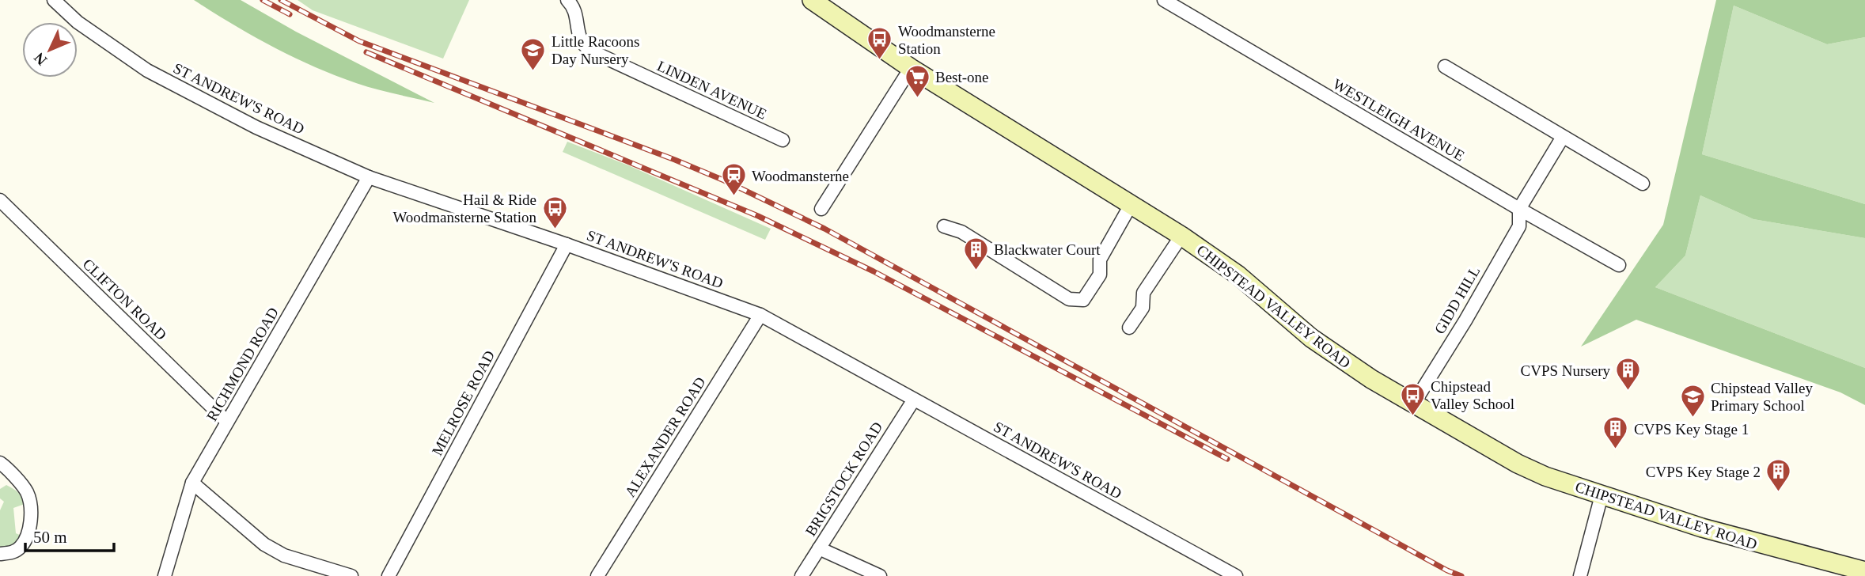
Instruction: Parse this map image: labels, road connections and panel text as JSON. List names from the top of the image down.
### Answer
{
  "streets": {
    "main road": ["CHIPSTEAD VALLEY ROAD"],
    "street": [
      "LINDEN AVENUE",
      "ST ANDREW'S ROAD",
      "WESTLEIGH AVENUE",
      "CLIFTON ROAD",
      "GIDD HILL",
      "RICHMOND ROAD",
      "MELROSE ROAD",
      "ALEXANDER ROAD",
      "BRIGSTOCK ROAD"
    ]
  },
  "crossings": [
    ["ST ANDREW'S ROAD", "RICHMOND ROAD"],
    ["ST ANDREW'S ROAD", "MELROSE ROAD"],
    ["ST ANDREW'S ROAD", "ALEXANDER ROAD"],
    ["ST ANDREW'S ROAD", "BRIGSTOCK ROAD"],
    ["WESTLEIGH AVENUE", "GIDD HILL"],
    ["CLIFTON ROAD", "RICHMOND ROAD"],
    ["GIDD HILL", "CHIPSTEAD VALLEY ROAD"]
  ],
  "places": {
    "bus stop": ["Woodmansterne Station", "Hail & Ride Woodmansterne Station", "Chipstead Valley School"],
    "school or university": ["Little Racoons Day Nursery", "Chipstead Valley Primary School"],
    "supermarket": ["Best-one"],
    "station": ["Woodmansterne"],
    "building": [
      "Blackwater Court",
      "CVPS Nursery",
      "CVPS Key Stage 1",
      "CVPS Key Stage 2"
    ]
  },
  "scale_bar": "50 m",
  "north": "bottom left"
}
